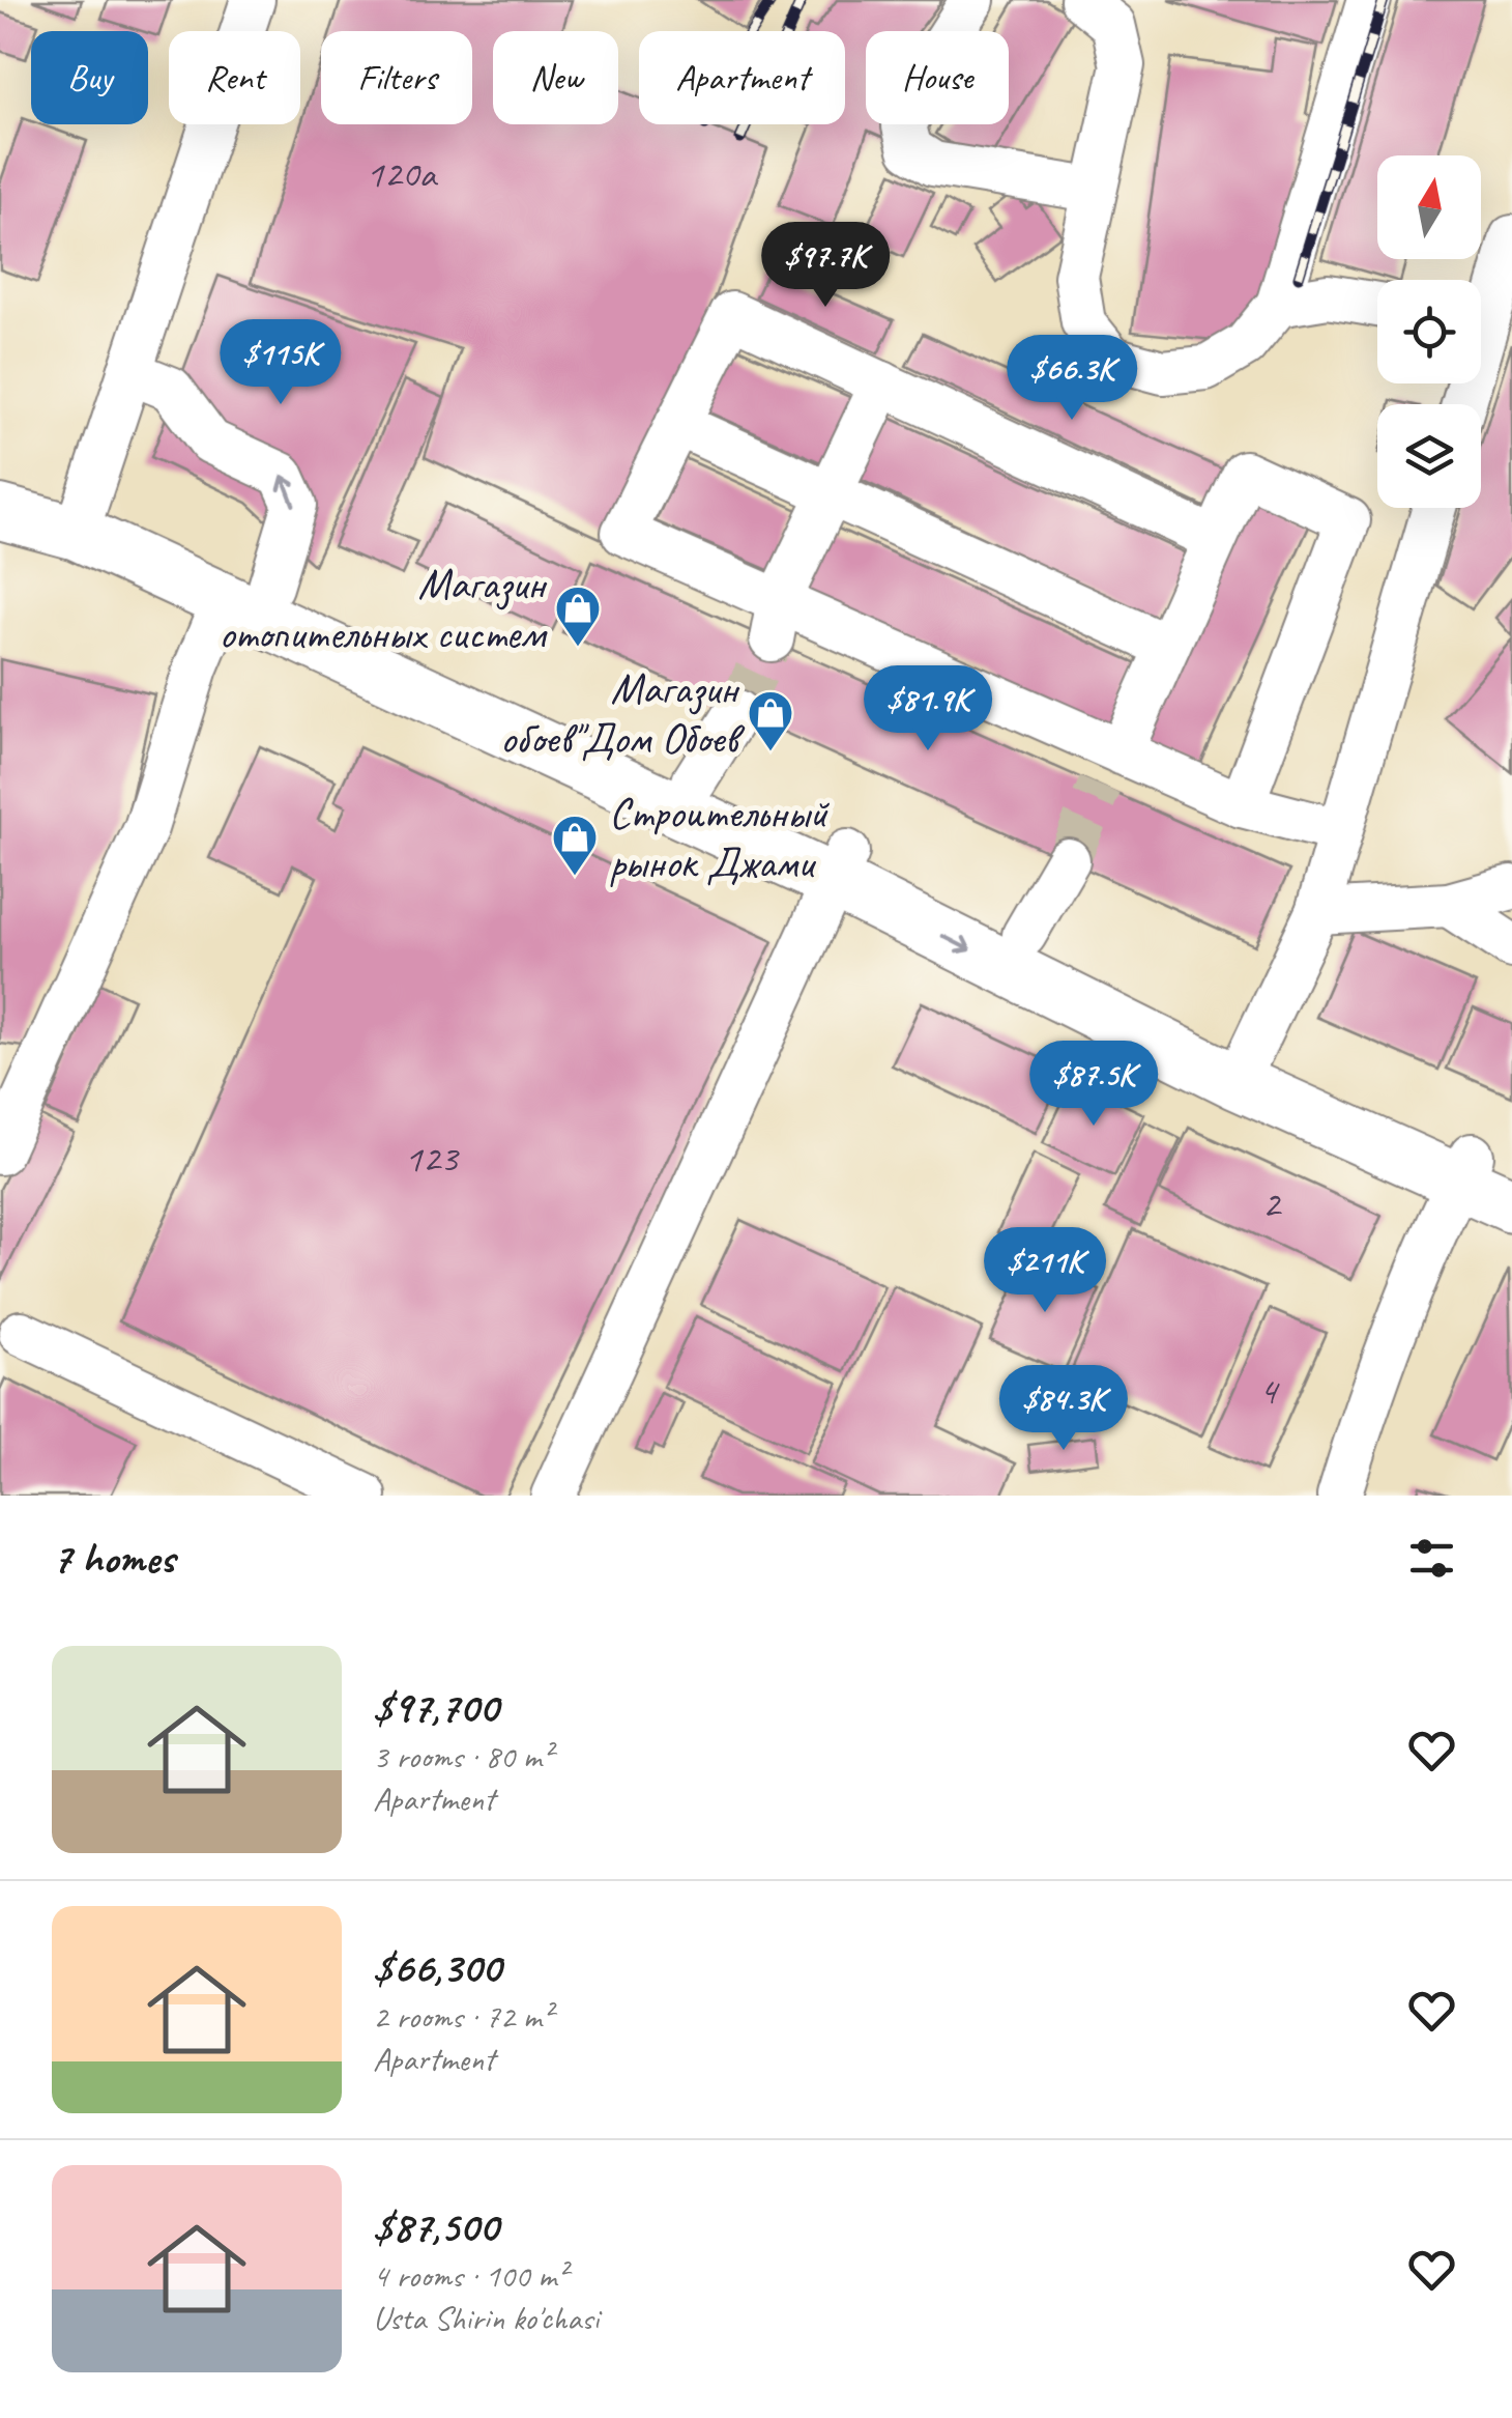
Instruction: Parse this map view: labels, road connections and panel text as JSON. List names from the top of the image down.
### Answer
{
  "places": {
    "shop": ["Магазин отопительных систем", "Магазин обоев\"Дом Обоев", "Строительный рынок Джами"]
  },
  "house_numbers": [
    "120a",
    "123",
    "2",
    "4"
  ],
  "north": "top",
  "page": {
    "chip": [
      "Buy",
      "Rent",
      "Filters",
      "New",
      "Apartment",
      "House"
    ],
    "price": [
      "$97.7K",
      "$115K",
      "$66.3K",
      "$81.9K",
      "$87.5K",
      "$211K",
      "$84.3K"
    ],
    "heading": "7 homes",
    "list": [
      {
        "name": "$97,700",
        "note": "3 rooms · 80 m² · Apartment"
      },
      {
        "name": "$66,300",
        "note": "2 rooms · 72 m² · Apartment"
      },
      {
        "name": "$87,500",
        "note": "4 rooms · 100 m² · Usta Shirin ko'chasi"
      }
    ]
  }
}
